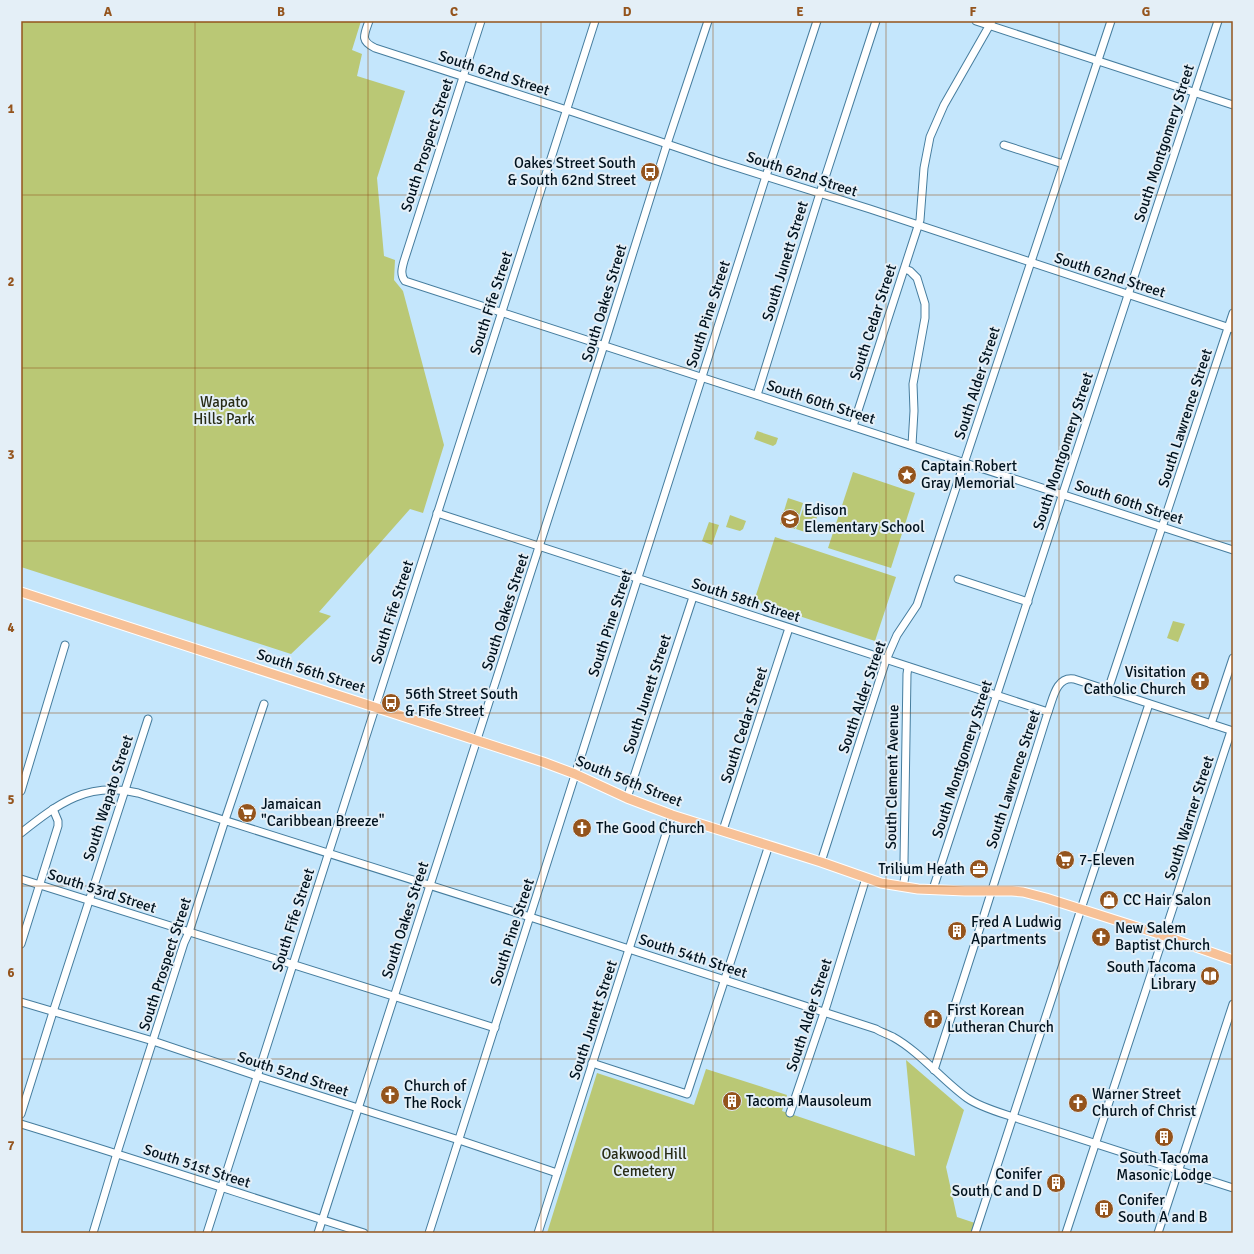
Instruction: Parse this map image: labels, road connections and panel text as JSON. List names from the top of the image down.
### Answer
{
  "streets": {
    "main road": ["South 56th Street"],
    "street": [
      "South 62nd Street",
      "South Montgomery Street",
      "South Prospect Street",
      "South Junett Street",
      "South Fife Street",
      "South Oakes Street",
      "South Pine Street",
      "South Cedar Street",
      "South Alder Street",
      "South 60th Street",
      "South Lawrence Street",
      "South 58th Street",
      "South Clement Avenue",
      "South Wapato Street",
      "South Warner Street",
      "South 53rd Street",
      "South 54th Street",
      "South 52nd Street",
      "South 51st Street"
    ]
  },
  "crossings": [
    ["South 62nd Street", "South Montgomery Street"],
    ["South 62nd Street", "South Prospect Street"],
    ["South 62nd Street", "South Junett Street"],
    ["South 62nd Street", "South Fife Street"],
    ["South 62nd Street", "South Oakes Street"],
    ["South 62nd Street", "South Pine Street"],
    ["South 62nd Street", "South Cedar Street"],
    ["South 62nd Street", "South Alder Street"],
    ["South 62nd Street", "South Lawrence Street"],
    ["South Montgomery Street", "South 60th Street"],
    ["South Montgomery Street", "South 58th Street"],
    ["South Montgomery Street", "South 56th Street"],
    ["South Prospect Street", "South 60th Street"],
    ["South Prospect Street", "South 53rd Street"],
    ["South Prospect Street", "South 54th Street"],
    ["South Prospect Street", "South 52nd Street"],
    ["South Prospect Street", "South 51st Street"],
    ["South Junett Street", "South 60th Street"],
    ["South Junett Street", "South 58th Street"],
    ["South Junett Street", "South 56th Street"],
    ["South Junett Street", "South 54th Street"],
    ["South Junett Street", "South 52nd Street"],
    ["South Fife Street", "South 60th Street"],
    ["South Fife Street", "South 58th Street"],
    ["South Fife Street", "South 56th Street"],
    ["South Fife Street", "South 53rd Street"],
    ["South Fife Street", "South 54th Street"],
    ["South Fife Street", "South 52nd Street"],
    ["South Fife Street", "South 51st Street"],
    ["South Oakes Street", "South 60th Street"],
    ["South Oakes Street", "South 58th Street"],
    ["South Oakes Street", "South 56th Street"],
    ["South Oakes Street", "South 53rd Street"],
    ["South Oakes Street", "South 54th Street"],
    ["South Oakes Street", "South 52nd Street"],
    ["South Oakes Street", "South 51st Street"],
    ["South Pine Street", "South 60th Street"],
    ["South Pine Street", "South 58th Street"],
    ["South Pine Street", "South 56th Street"],
    ["South Pine Street", "South 53rd Street"],
    ["South Pine Street", "South 54th Street"],
    ["South Pine Street", "South 52nd Street"],
    ["South Cedar Street", "South 60th Street"],
    ["South Cedar Street", "South 58th Street"],
    ["South Cedar Street", "South 56th Street"],
    ["South Alder Street", "South 60th Street"],
    ["South Alder Street", "South 58th Street"],
    ["South Alder Street", "South 56th Street"],
    ["South Alder Street", "South 54th Street"],
    ["South 60th Street", "South Lawrence Street"],
    ["South Lawrence Street", "South 58th Street"],
    ["South Lawrence Street", "South 56th Street"],
    ["South Lawrence Street", "South 54th Street"],
    ["South 58th Street", "South Clement Avenue"],
    ["South 56th Street", "South Clement Avenue"],
    ["South 56th Street", "South Warner Street"],
    ["South Wapato Street", "South 53rd Street"],
    ["South Wapato Street", "South 54th Street"],
    ["South Wapato Street", "South 52nd Street"],
    ["South Warner Street", "South 54th Street"]
  ],
  "parks": ["Wapato Hills Park", "Oakwood Hill Cemetery"],
  "places": {
    "bus stop": ["Oakes Street South & South 62nd Street", "56th Street South & Fife Street"],
    "place": ["Captain Robert Gray Memorial"],
    "school or university": ["Edison Elementary School"],
    "church": [
      "Visitation Catholic Church",
      "The Good Church",
      "New Salem Baptist Church",
      "First Korean Lutheran Church",
      "Church of The Rock",
      "Warner Street Church of Christ"
    ],
    "supermarket": ["Jamaican \"Caribbean Breeze\"", "7-Eleven"],
    "office": ["Trilium Heath"],
    "shop": ["CC Hair Salon"],
    "building": [
      "Fred A Ludwig Apartments",
      "Tacoma Mausoleum",
      "South Tacoma Masonic Lodge",
      "Conifer South C and D",
      "Conifer South A and B"
    ],
    "library": ["South Tacoma Library"]
  },
  "grid": {
    "columns": [
      "A",
      "B",
      "C",
      "D",
      "E",
      "F",
      "G"
    ],
    "rows": [
      "1",
      "2",
      "3",
      "4",
      "5",
      "6",
      "7"
    ]
  }
}
